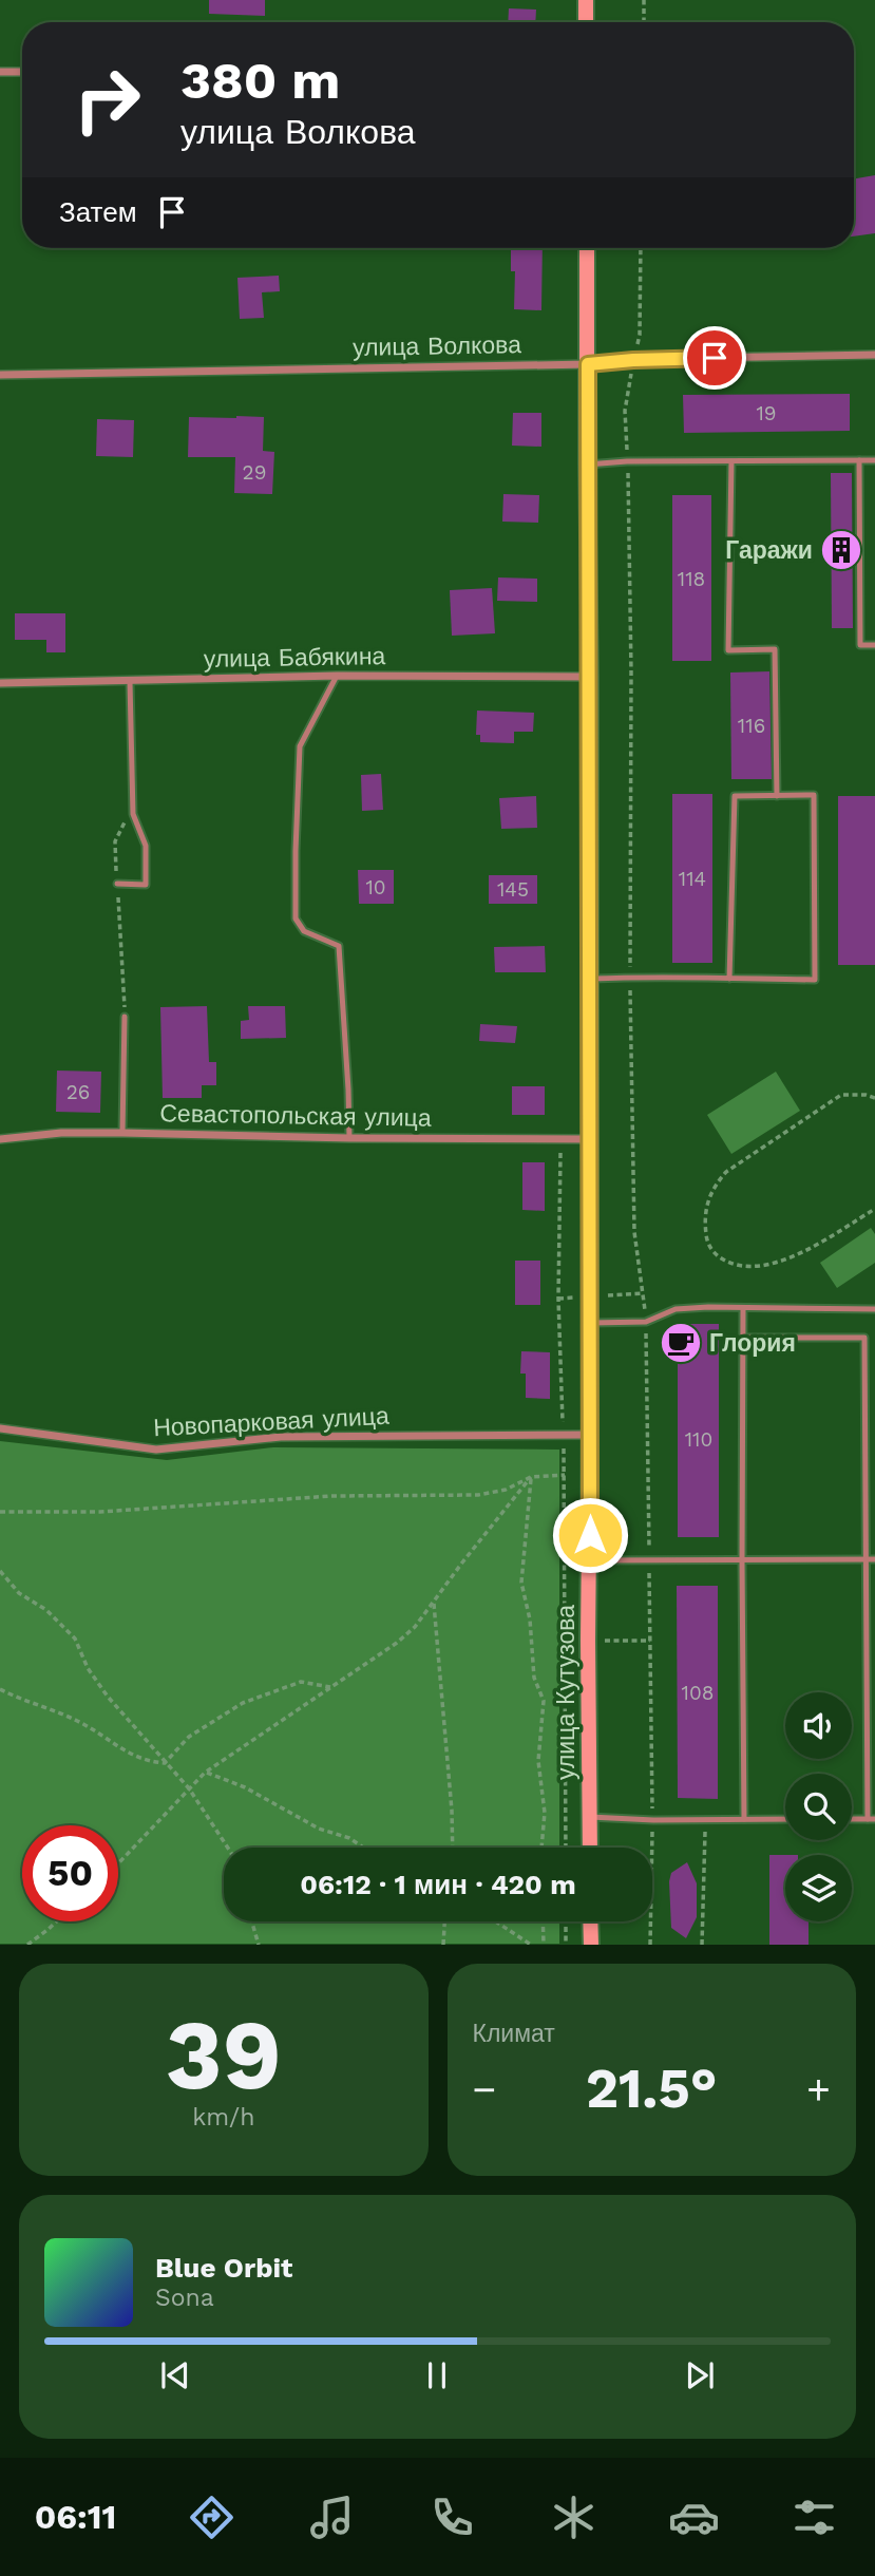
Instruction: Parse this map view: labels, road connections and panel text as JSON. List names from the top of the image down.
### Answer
{
  "streets": {
    "main road": ["улица Кутузова"],
    "street": [
      "улица Волкова",
      "улица Бабякина",
      "Севастопольская улица",
      "Новопарковая улица"
    ]
  },
  "crossings": [
    ["улица Волкова", "улица Кутузова"],
    ["улица Бабякина", "улица Кутузова"],
    ["Севастопольская улица", "улица Кутузова"],
    ["Новопарковая улица", "улица Кутузова"]
  ],
  "places": {
    "building": ["Гаражи"],
    "cafe": ["Глория"]
  },
  "house_numbers": [
    "19",
    "29",
    "118",
    "116",
    "114",
    "10",
    "145",
    "26",
    "110",
    "108"
  ],
  "page": {
    "turn": ["380 m", "улица Волкова"],
    "then": "Затем",
    "limit": "50",
    "trip": "06:12 · 1 мин · 420 m",
    "tile": [
      ["39", "km/h"],
      "Климат"
    ],
    "heat": ["−", "21.5°", "+"],
    "song": ["Blue Orbit", "Sona"],
    "tabs": "06:11"
  }
}
